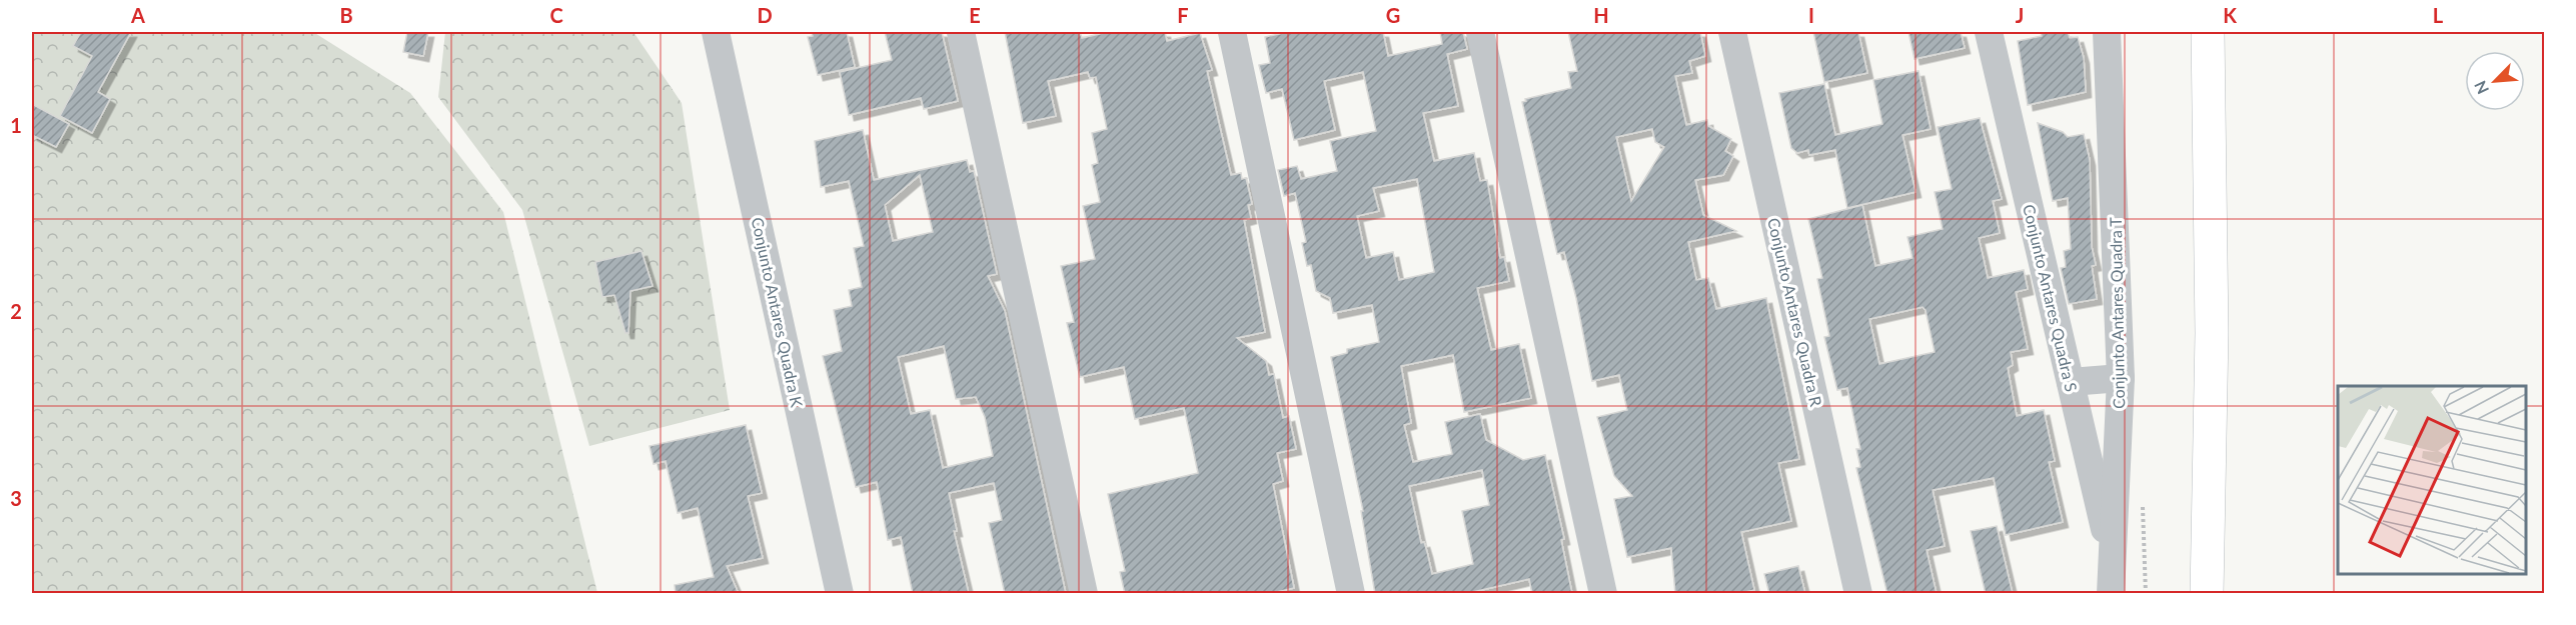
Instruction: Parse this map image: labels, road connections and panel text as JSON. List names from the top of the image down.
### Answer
{
  "streets": {
    "street": [
      "Conjunto Antares Quadra S",
      "Conjunto Antares Quadra K",
      "Conjunto Antares Quadra R",
      "Conjunto Antares Quadra T"
    ]
  },
  "crossings": [
    ["Conjunto Antares Quadra S", "Conjunto Antares Quadra T"]
  ],
  "north": "bottom left",
  "grid": {
    "columns": [
      "A",
      "B",
      "C",
      "D",
      "E",
      "F",
      "G",
      "H",
      "I",
      "J",
      "K",
      "L"
    ],
    "rows": ["1", "2", "3"]
  }
}
